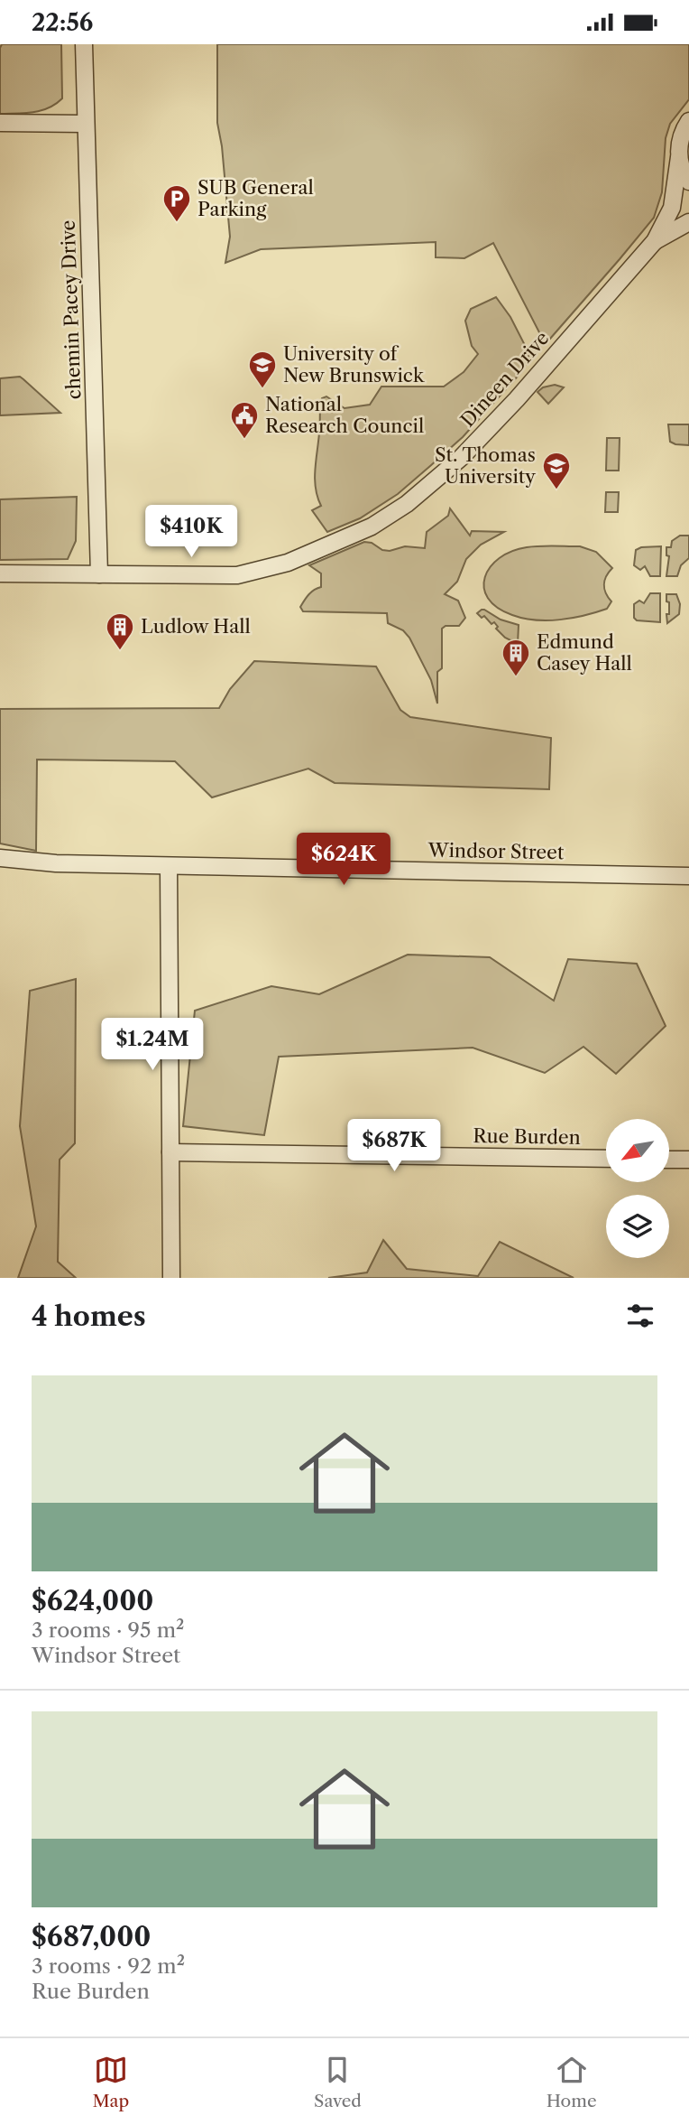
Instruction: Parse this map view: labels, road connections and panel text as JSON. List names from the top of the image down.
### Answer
{
  "streets": {
    "street": [
      "chemin Pacey Drive",
      "Dineen Drive",
      "Windsor Street",
      "Rue Burden"
    ]
  },
  "crossings": [
    ["chemin Pacey Drive", "Dineen Drive"]
  ],
  "places": {
    "parking": ["SUB General Parking"],
    "school or university": ["University of New Brunswick", "St. Thomas University"],
    "public building": ["National Research Council"],
    "building": ["Ludlow Hall", "Edmund Casey Hall"]
  },
  "north": "bottom left",
  "page": {
    "status": "22:56",
    "price": [
      "$410K",
      "$624K",
      "$1.24M",
      "$687K"
    ],
    "heading": "4 homes",
    "list": [
      {
        "name": "$624,000",
        "note": "3 rooms · 95 m² · Windsor Street"
      },
      {
        "name": "$687,000",
        "note": "3 rooms · 92 m² · Rue Burden"
      }
    ],
    "tabs": ["Map", "Saved", "Home"]
  }
}
